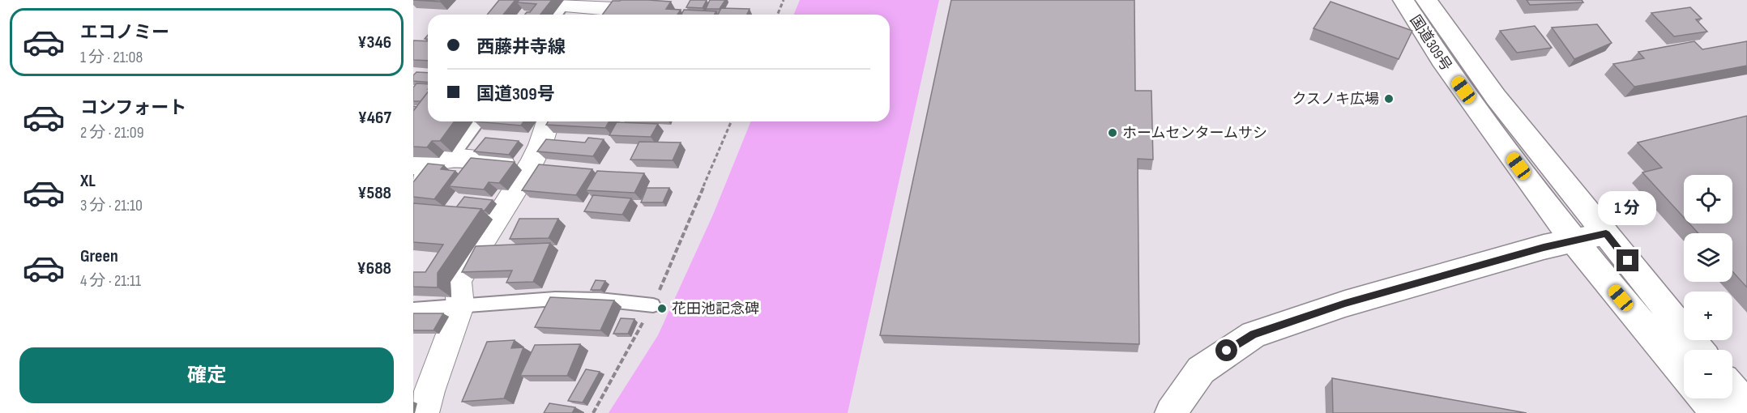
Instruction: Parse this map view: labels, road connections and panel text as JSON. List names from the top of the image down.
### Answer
{
  "streets": {
    "main road": ["国道309号"]
  },
  "places": ["クスノキ広場", "ホームセンタームサシ", "花田池記念碑"],
  "page": {
    "list": [
      {
        "name": "エコノミー",
        "note": "1 分 · 21:08",
        "value": "¥346"
      },
      {
        "name": "コンフォート",
        "note": "2 分 · 21:09",
        "value": "¥467"
      },
      {
        "name": "XL",
        "note": "3 分 · 21:10",
        "value": "¥588"
      },
      {
        "name": "Green",
        "note": "4 分 · 21:11",
        "value": "¥688"
      }
    ],
    "banner": ["西藤井寺線", "国道309号"],
    "map_buttons": ["+", "−"],
    "bubble": "1 分",
    "buttons": "確定"
  }
}
